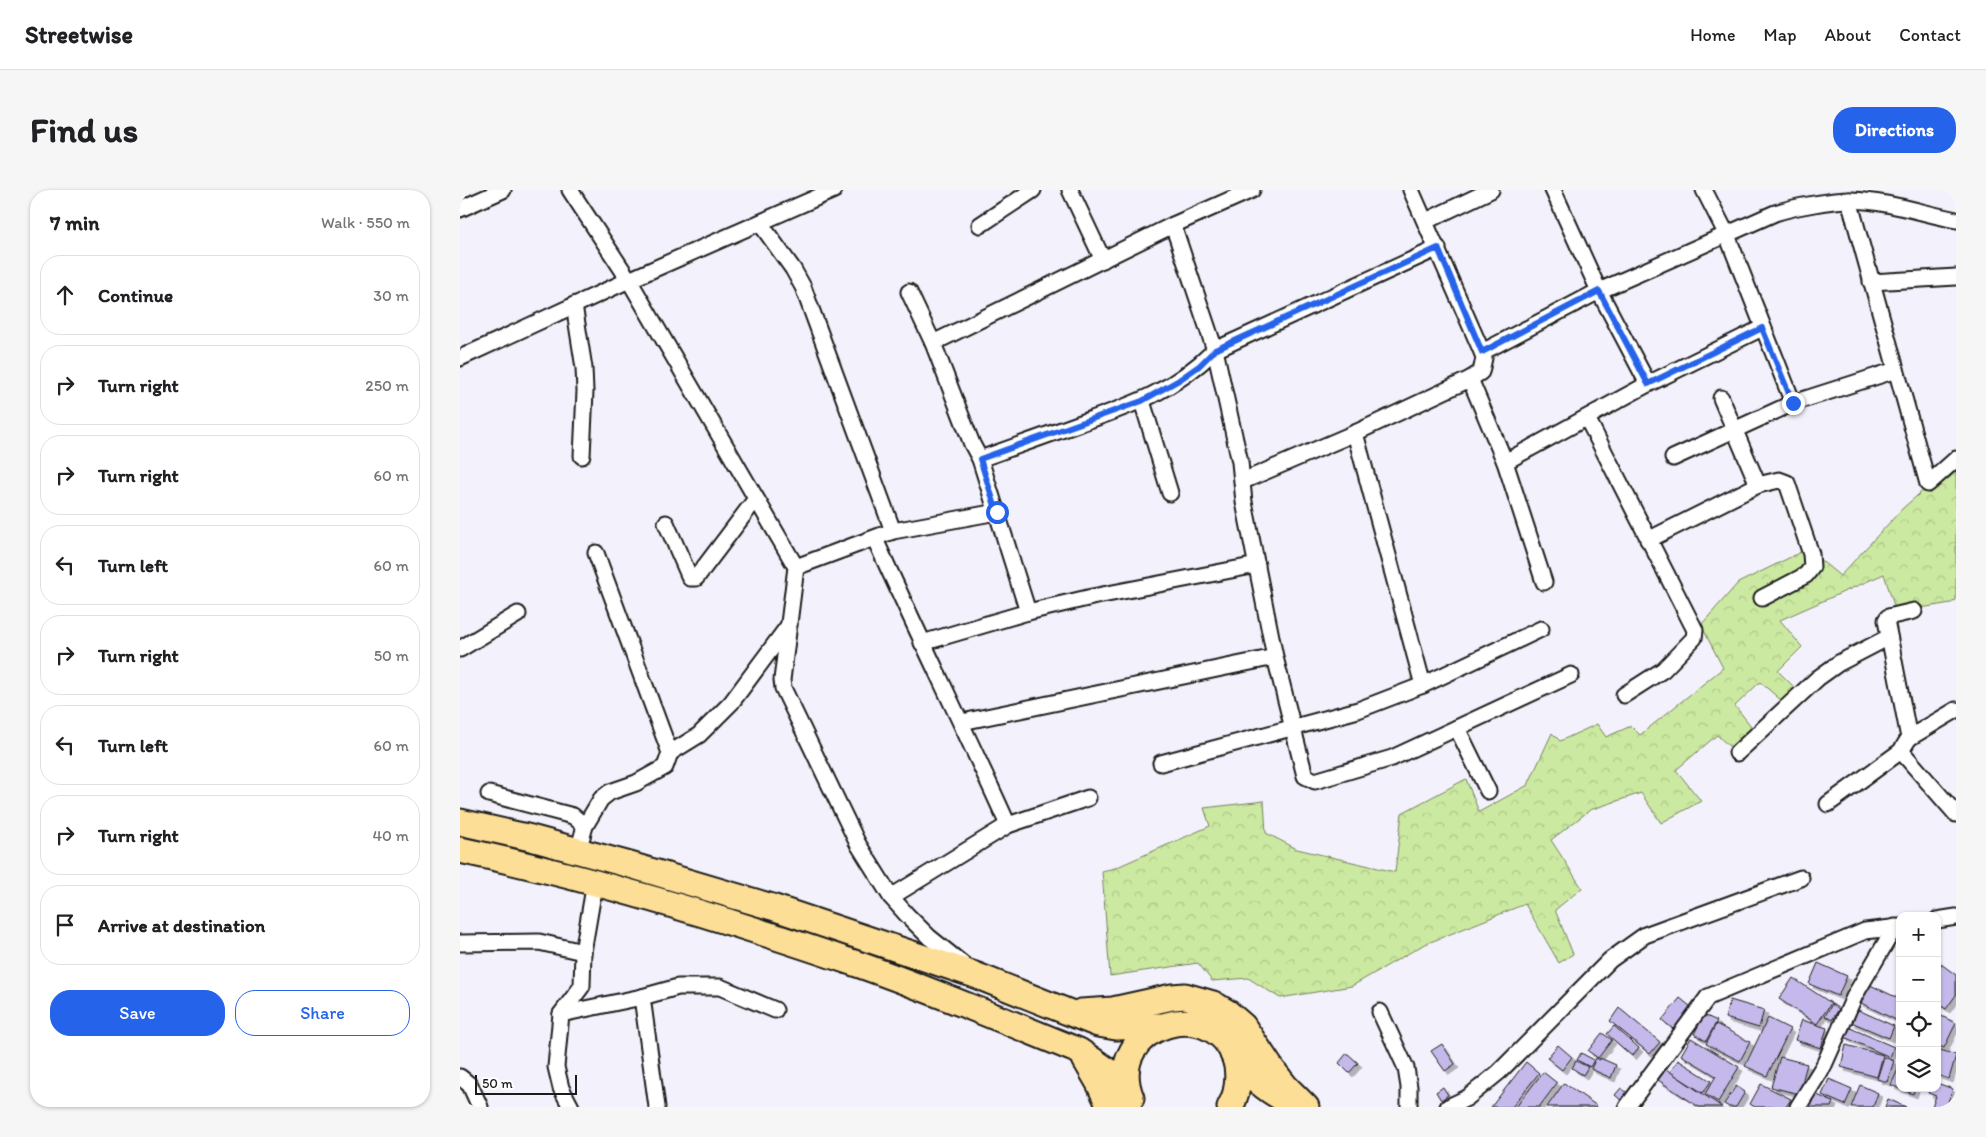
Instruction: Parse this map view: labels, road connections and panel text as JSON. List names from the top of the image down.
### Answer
{
  "scale_bar": "50 m",
  "page": {
    "header": "Streetwise",
    "nav": [
      "Home",
      "Map",
      "About",
      "Contact"
    ],
    "buttons": [
      "Directions",
      ["Save", "Share"]
    ],
    "title": "Find us",
    "heading": ["7 min", "Walk · 550 m"],
    "list": [
      ["Continue", "30 m"],
      ["Turn right", "250 m"],
      ["Turn right", "60 m"],
      ["Turn left", "60 m"],
      ["Turn right", "50 m"],
      ["Turn left", "60 m"],
      ["Turn right", "40 m"],
      "Arrive at destination"
    ],
    "map_buttons": ["+", "−"],
    "scale": "50 m"
  }
}
